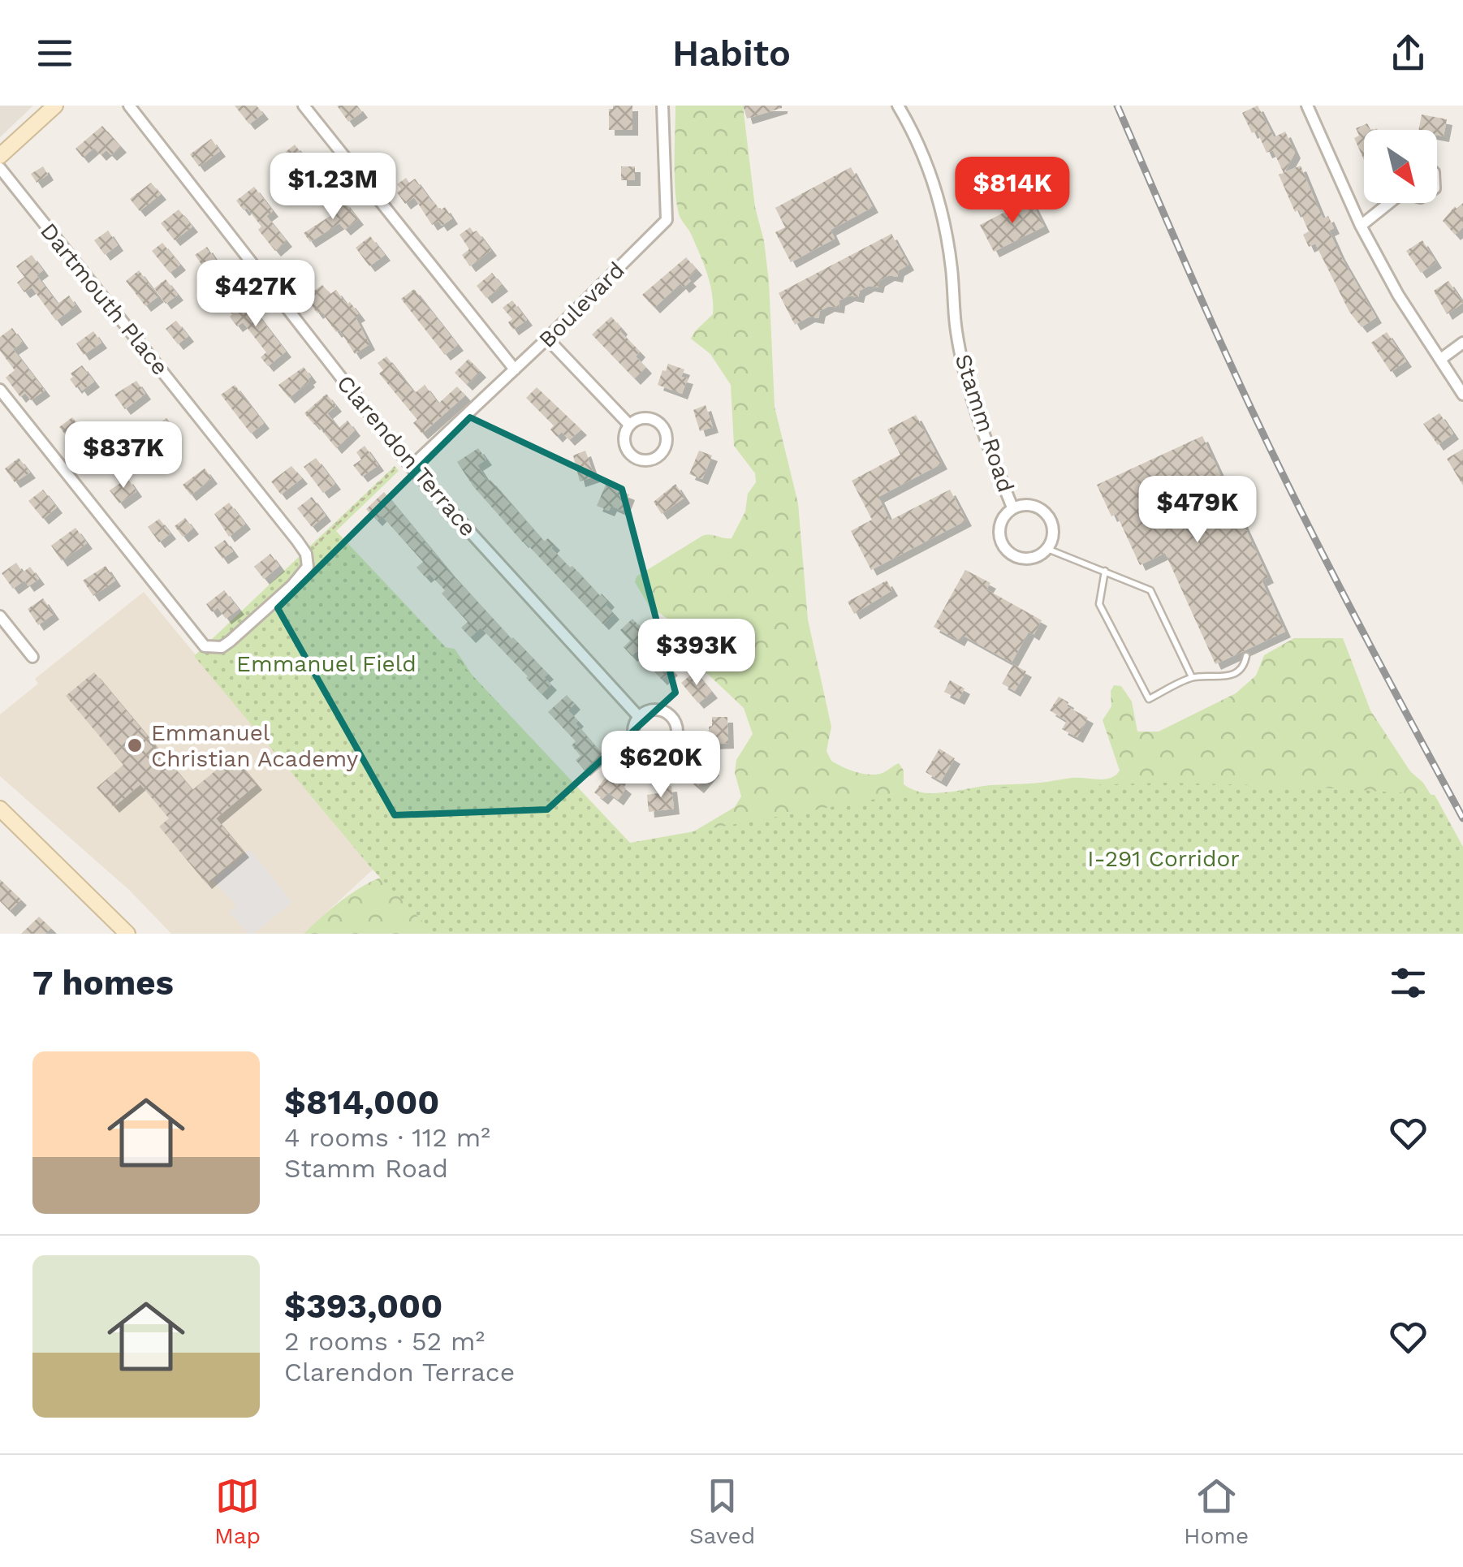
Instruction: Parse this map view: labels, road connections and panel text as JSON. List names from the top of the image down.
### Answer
{
  "streets": {
    "street": [
      "Dartmouth Place",
      "Boulevard",
      "Stamm Road",
      "Clarendon Terrace"
    ]
  },
  "crossings": [
    ["Boulevard", "Clarendon Terrace"]
  ],
  "parks": ["Emmanuel Field", "I-291 Corridor"],
  "places": ["Emmanuel Christian Academy"],
  "north": "bottom right",
  "page": {
    "header": "Habito",
    "price": [
      "$1.23M",
      "$814K",
      "$427K",
      "$837K",
      "$479K",
      "$393K",
      "$620K"
    ],
    "heading": "7 homes",
    "list": [
      {
        "name": "$814,000",
        "note": "4 rooms · 112 m² · Stamm Road"
      },
      {
        "name": "$393,000",
        "note": "2 rooms · 52 m² · Clarendon Terrace"
      }
    ],
    "tabs": ["Map", "Saved", "Home"]
  }
}
